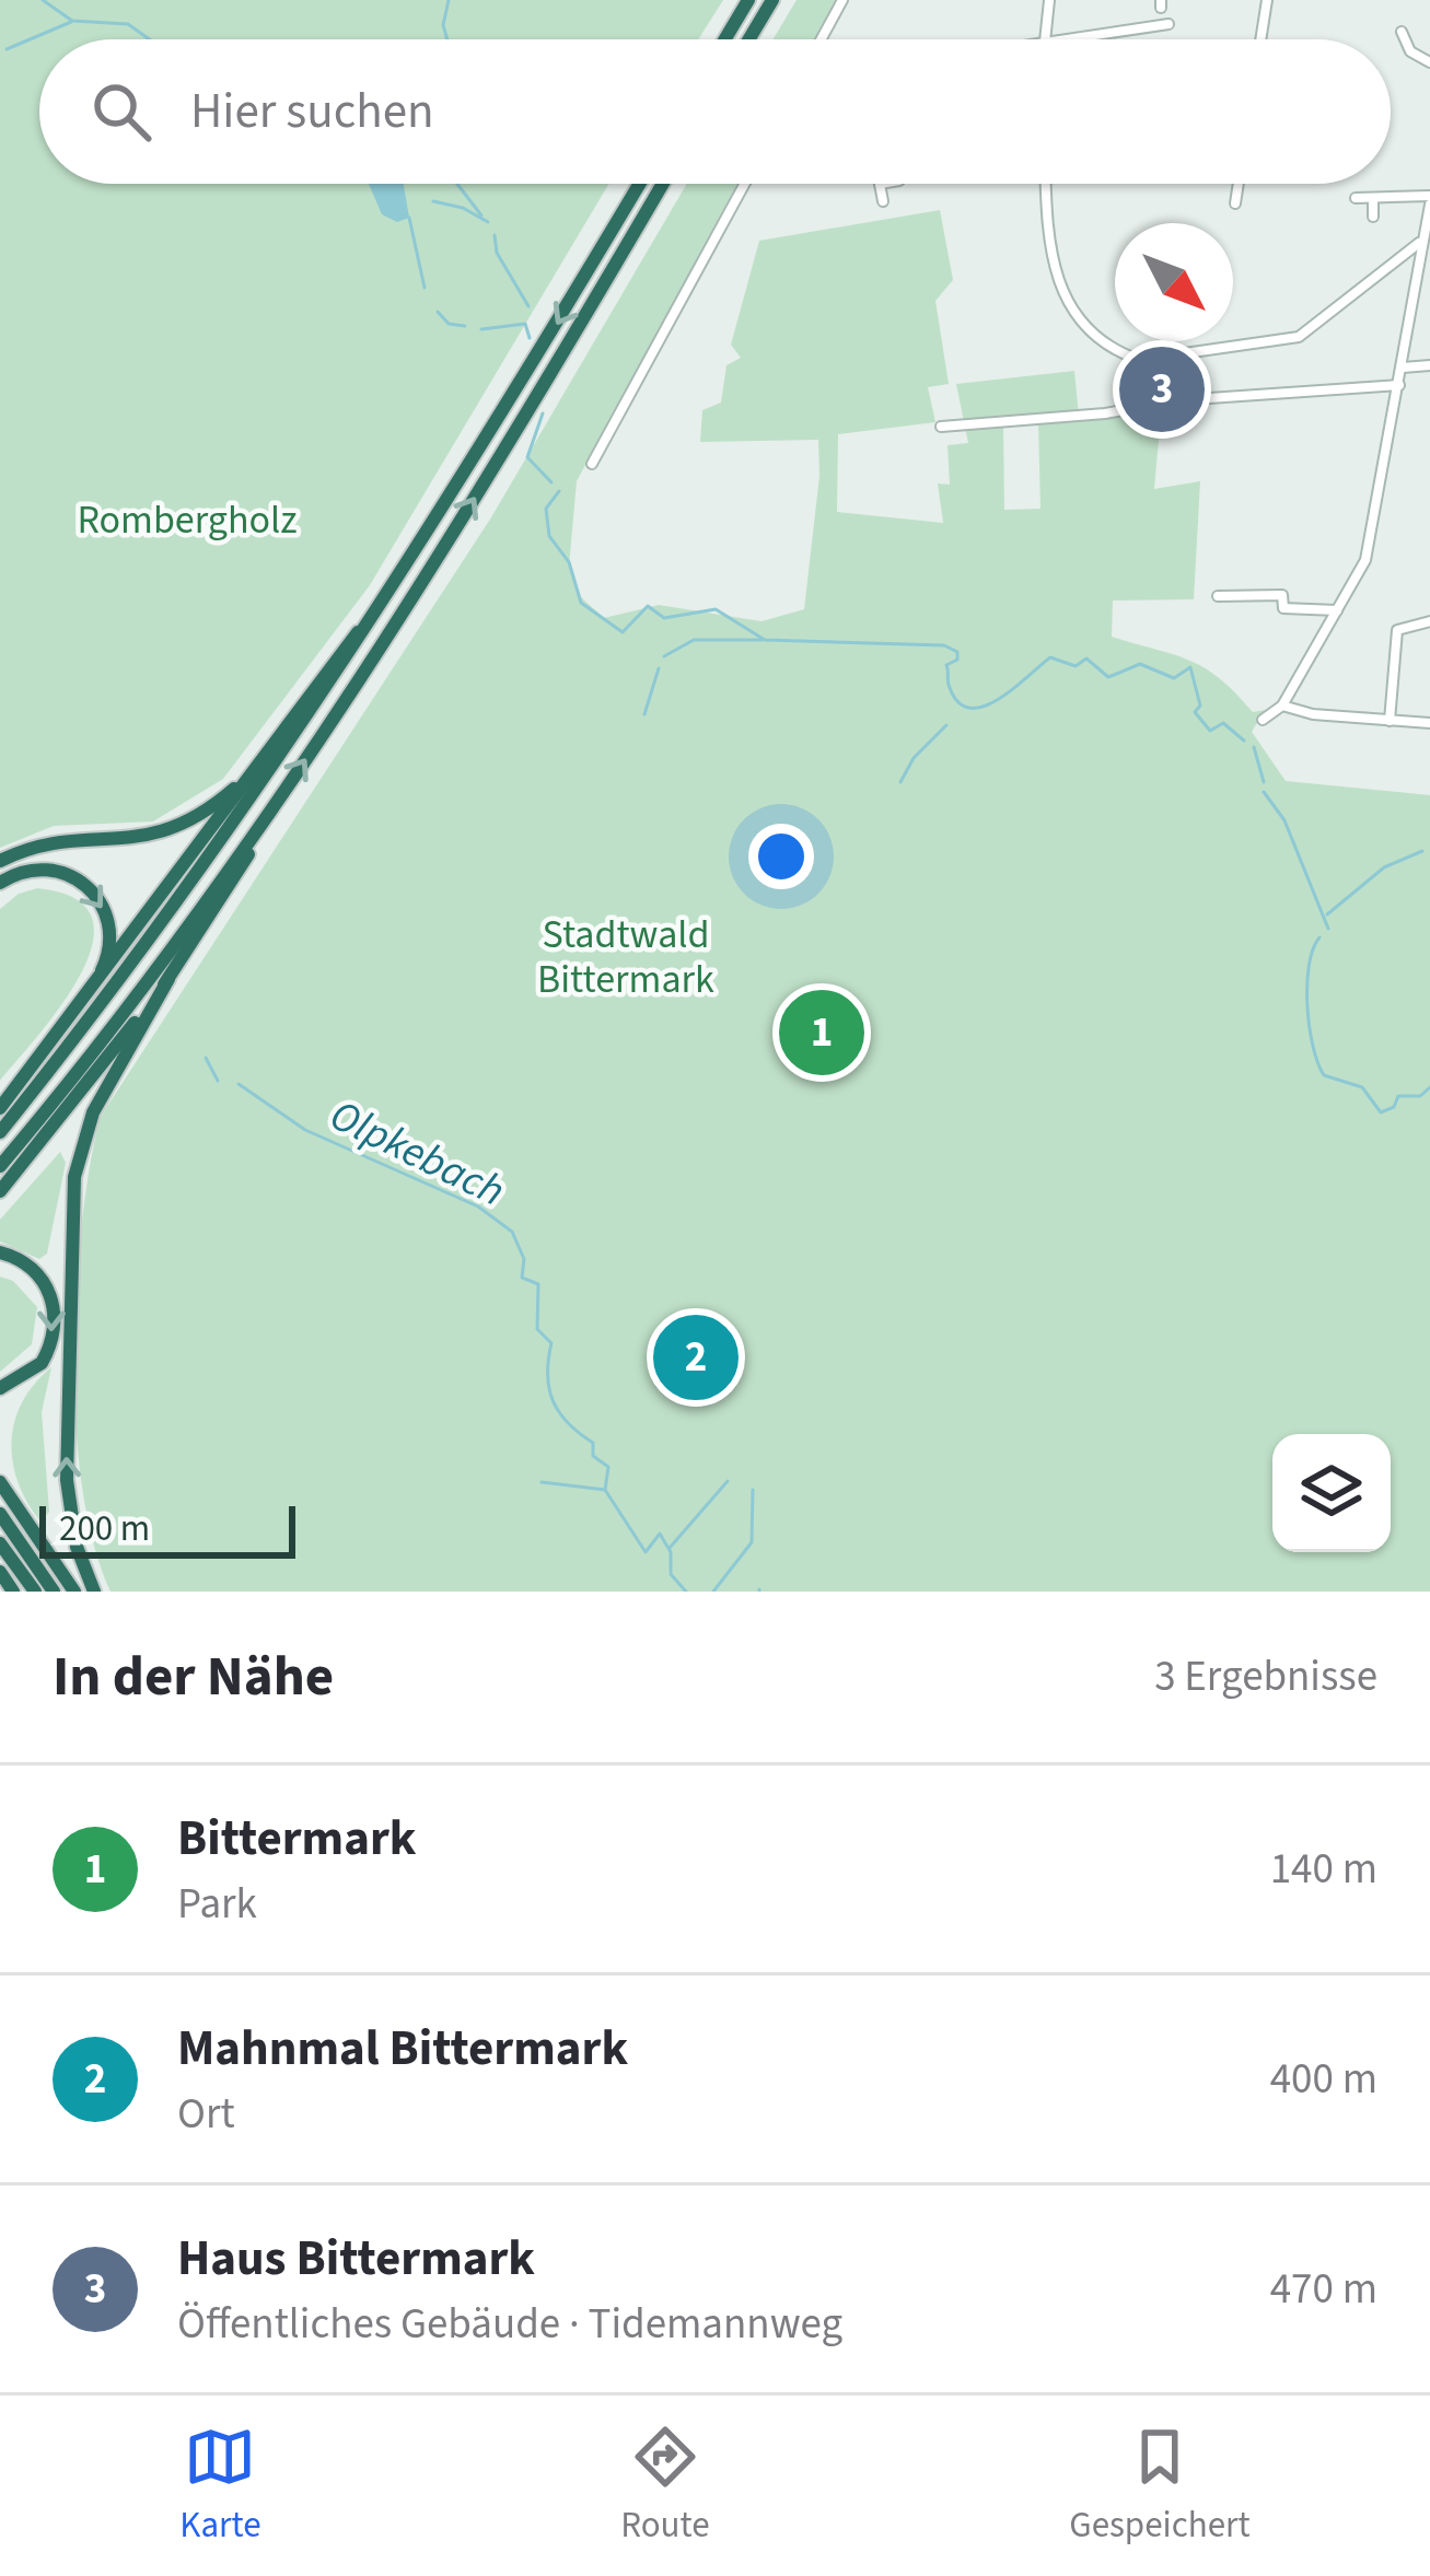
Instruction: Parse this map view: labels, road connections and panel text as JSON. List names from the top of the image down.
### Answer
{
  "water": ["Olpkebach"],
  "parks": ["Rombergholz", "Stadtwald Bittermark"],
  "scale_bar": "200 m",
  "north": "bottom right",
  "page": {
    "search": "Hier suchen",
    "pins": ["3", "1", "2"],
    "scale": "200 m",
    "heading": ["In der Nähe", "3 Ergebnisse"],
    "list": [
      {
        "mark": "1",
        "name": "Bittermark",
        "note": "Park",
        "value": "140 m"
      },
      {
        "mark": "2",
        "name": "Mahnmal Bittermark",
        "note": "Ort",
        "value": "400 m"
      },
      {
        "mark": "3",
        "name": "Haus Bittermark",
        "note": "Öffentliches Gebäude · Tidemannweg",
        "value": "470 m"
      }
    ],
    "nav": ["Karte", "Route", "Gespeichert"]
  }
}
